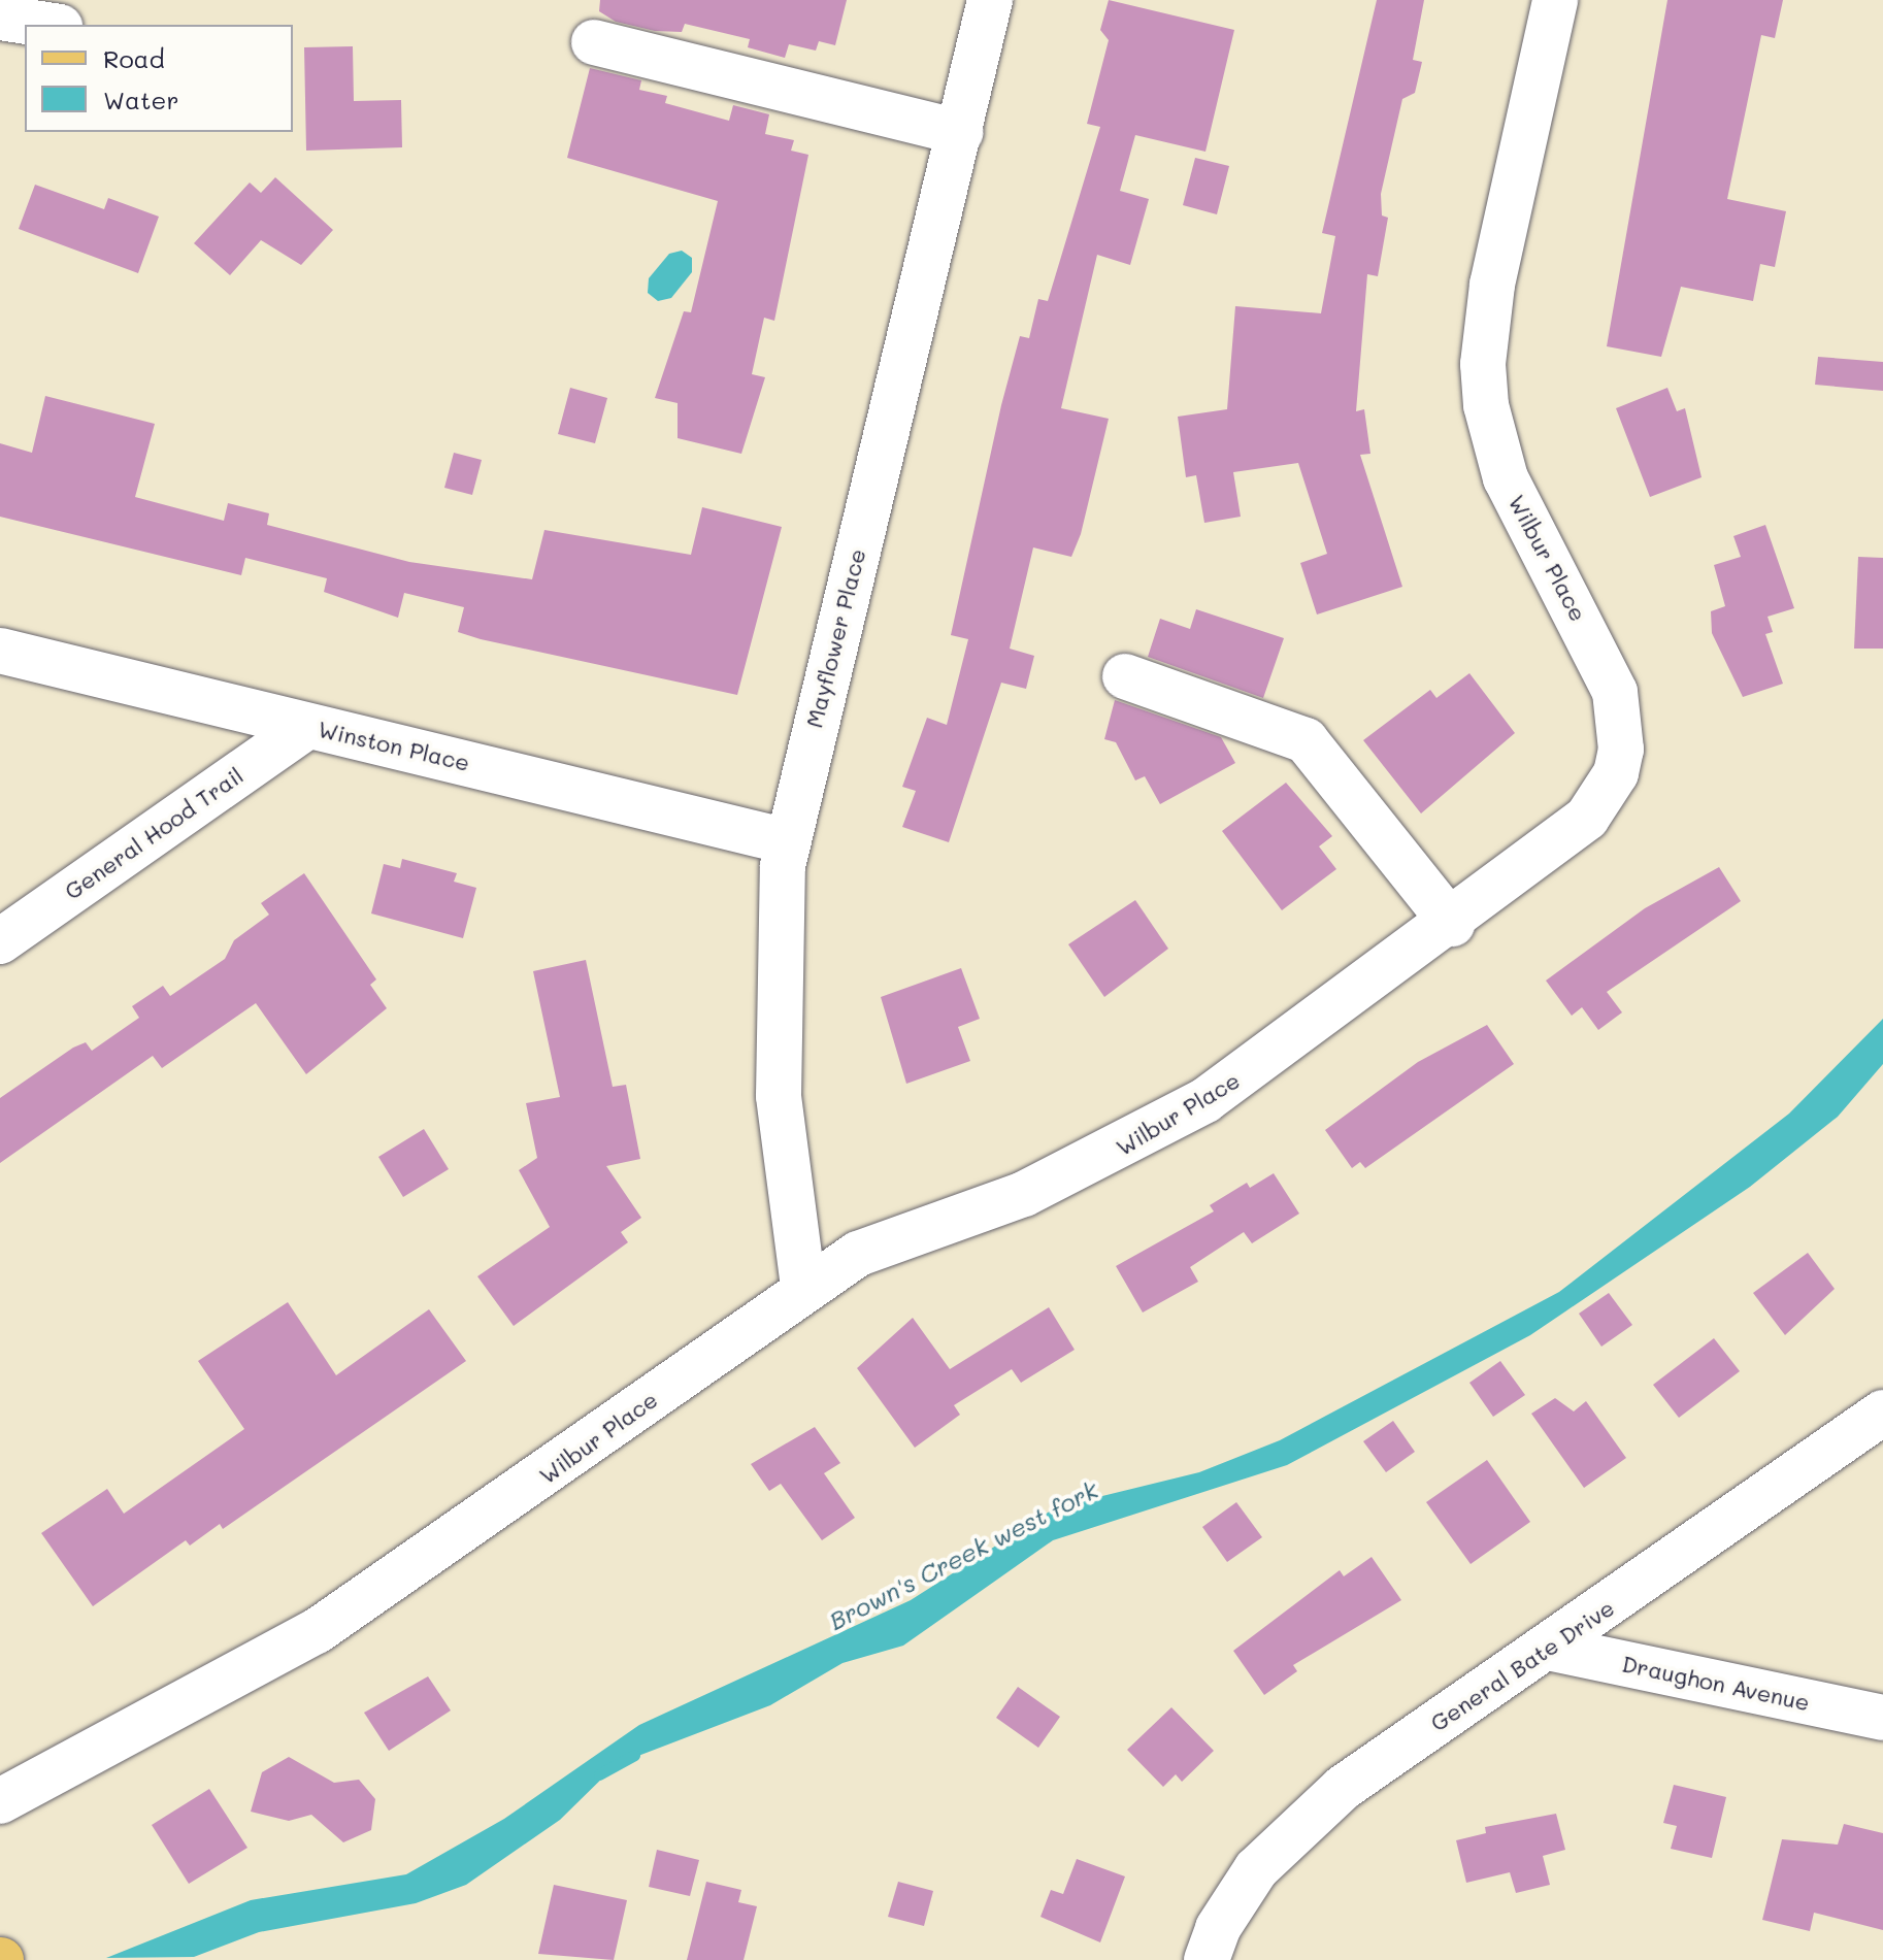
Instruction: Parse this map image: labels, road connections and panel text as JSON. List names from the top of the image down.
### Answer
{
  "streets": {
    "street": [
      "Wilbur Place",
      "Mayflower Place",
      "Winston Place",
      "General Hood Trail",
      "General Bate Drive",
      "Draughon Avenue"
    ]
  },
  "crossings": [
    ["Wilbur Place", "Mayflower Place"],
    ["Mayflower Place", "Winston Place"],
    ["Winston Place", "General Hood Trail"],
    ["General Bate Drive", "Draughon Avenue"]
  ],
  "water": ["Brown's Creek west fork"],
  "legend": ["Road", "Water"]
}
